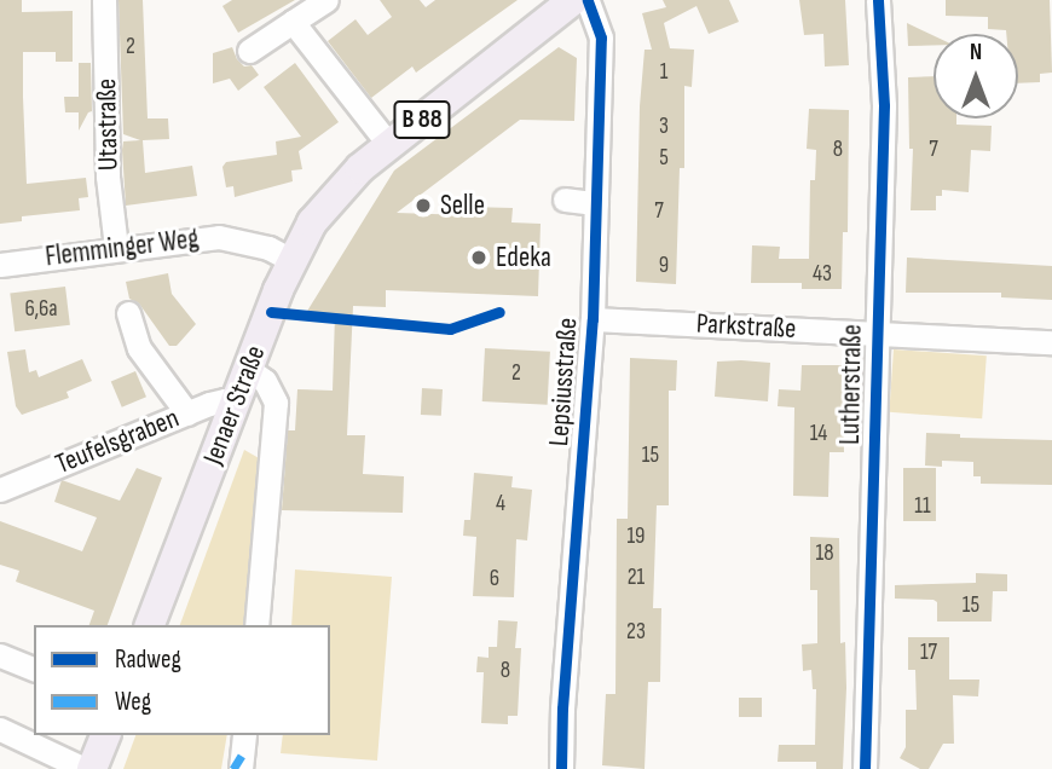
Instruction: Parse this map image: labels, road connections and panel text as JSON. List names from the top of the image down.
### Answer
{
  "streets": {
    "main road": ["B 88", "Jenaer Straße"],
    "street": [
      "Utastraße",
      "Flemminger Weg",
      "Parkstraße",
      "Lepsiusstraße",
      "Lutherstraße",
      "Teufelsgraben"
    ]
  },
  "crossings": [
    ["Utastraße", "Flemminger Weg"],
    ["Flemminger Weg", "Jenaer Straße"],
    ["Parkstraße", "Lepsiusstraße"],
    ["Parkstraße", "Lutherstraße"],
    ["Jenaer Straße", "Teufelsgraben"]
  ],
  "places": ["Selle", "Edeka"],
  "house_numbers": [
    "2",
    "1",
    "3",
    "8",
    "7",
    "5",
    "7",
    "9",
    "43",
    "6,6a",
    "2",
    "14",
    "15",
    "4",
    "11",
    "19",
    "18",
    "21",
    "6",
    "15",
    "23",
    "17",
    "8"
  ],
  "legend": ["Radweg", "Weg"],
  "north": "top"
}
